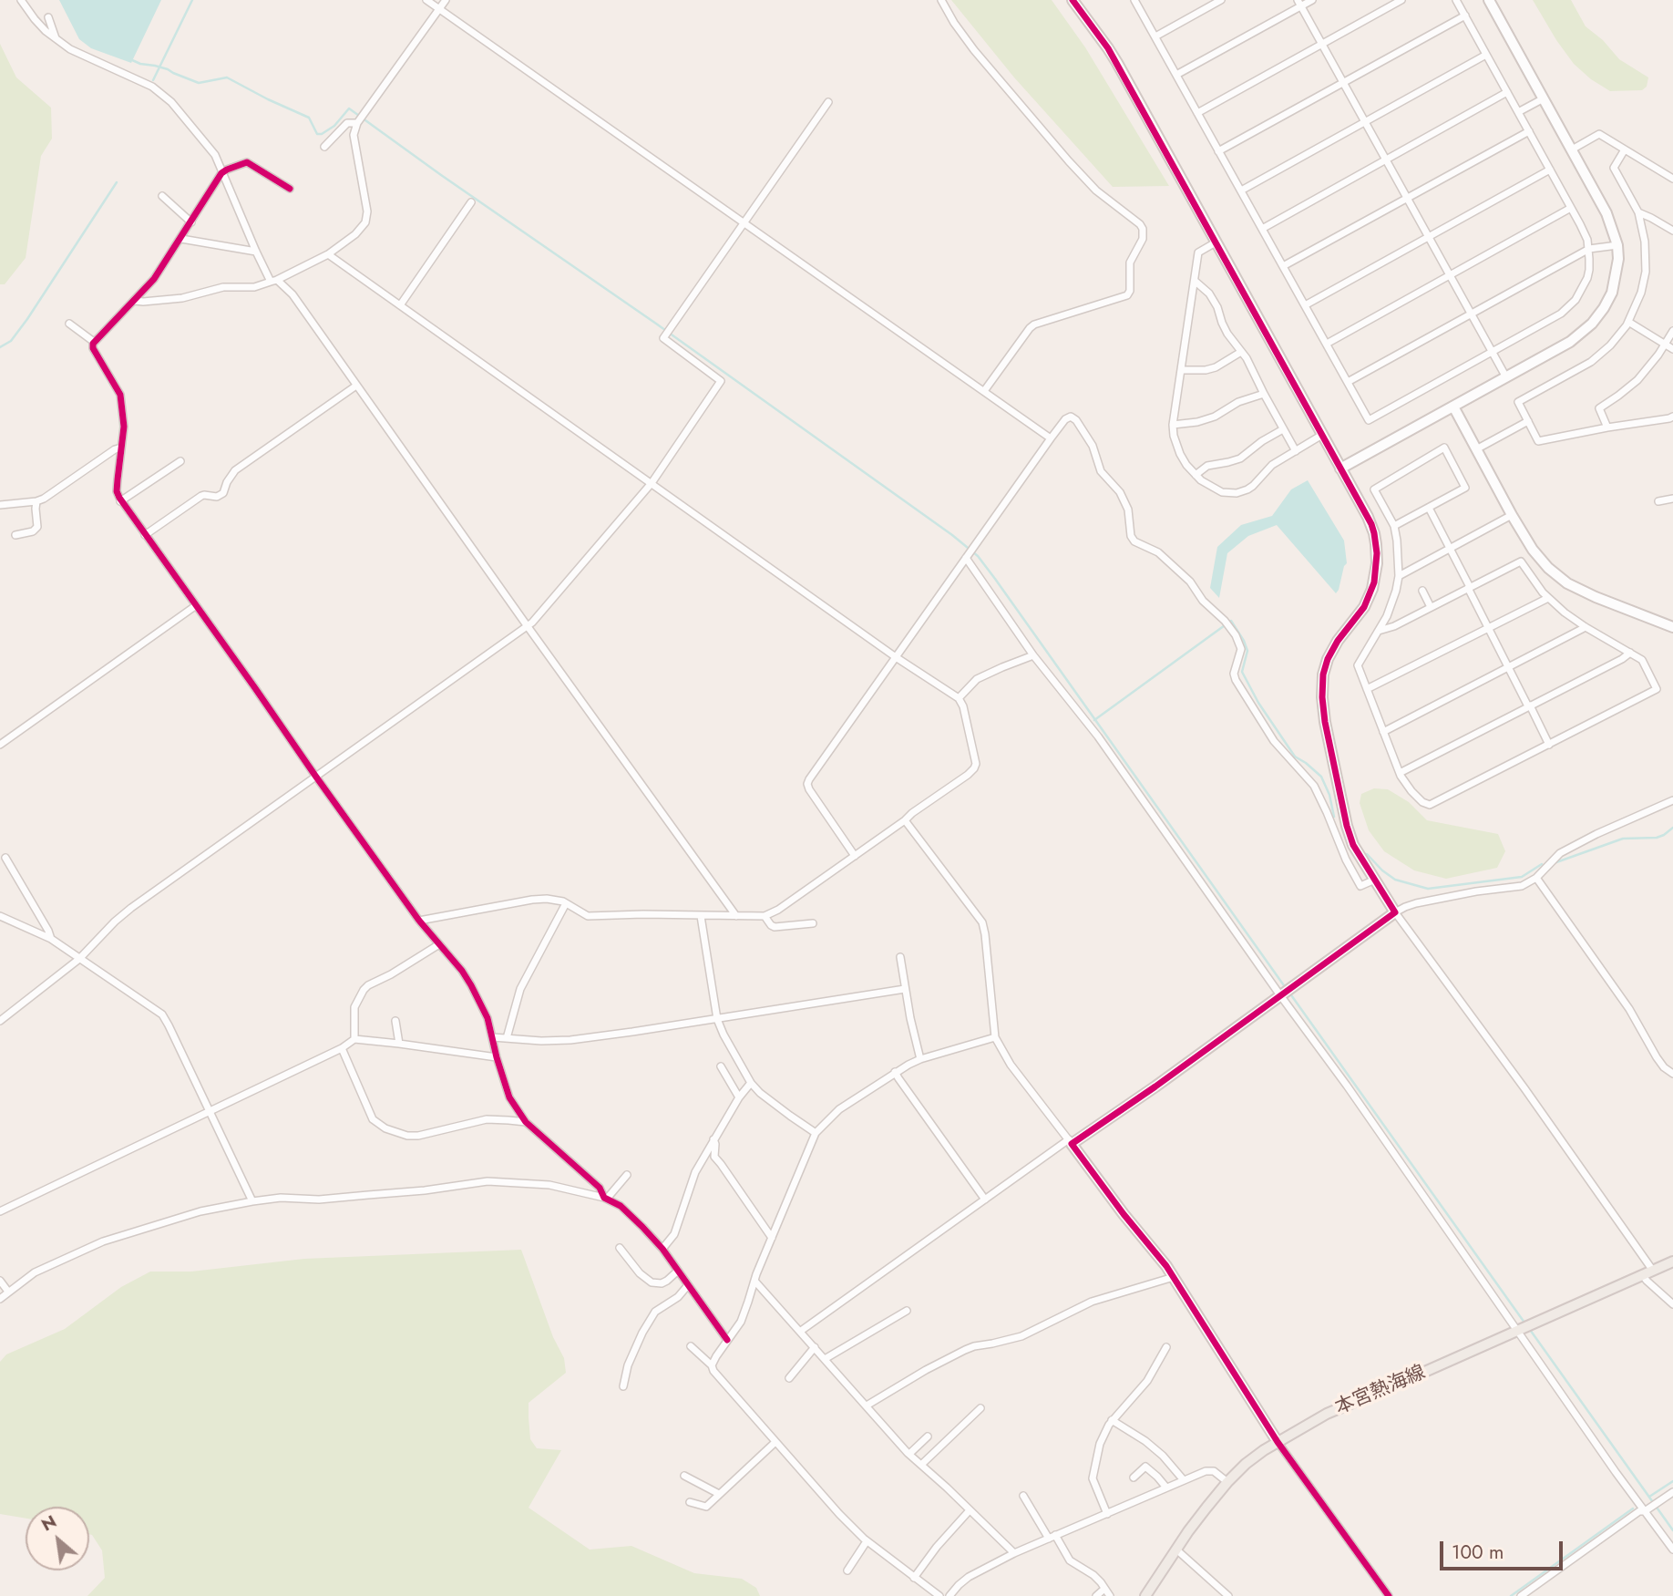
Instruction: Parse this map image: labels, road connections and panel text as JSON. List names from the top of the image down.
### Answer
{
  "streets": {
    "main road": ["本宮熱海線"]
  },
  "scale_bar": "100 m",
  "north": "top left"
}
